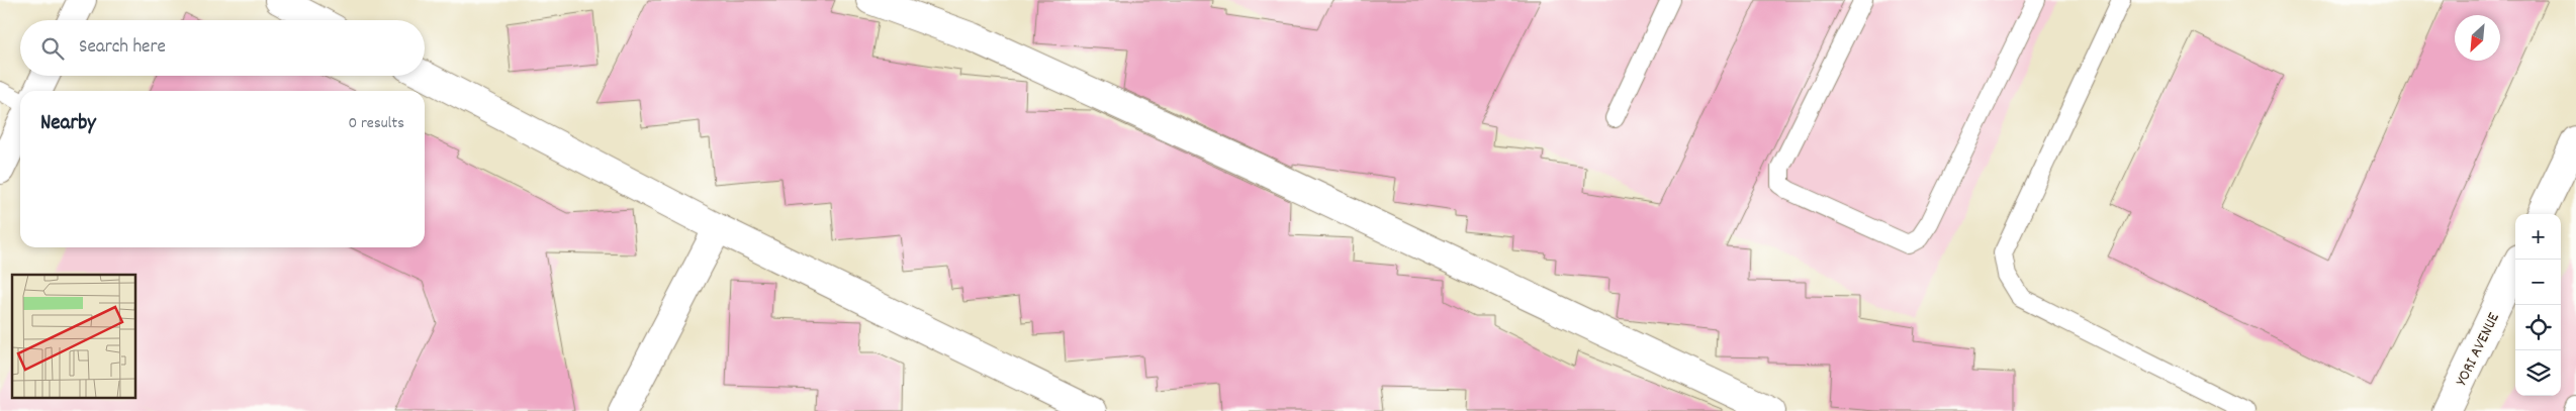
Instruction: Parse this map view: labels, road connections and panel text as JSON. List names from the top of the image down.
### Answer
{
  "streets": {
    "street": ["YORI AVENUE"]
  },
  "north": "bottom left",
  "page": {
    "search": "Search here",
    "heading": ["Nearby", "0 results"],
    "map_buttons": ["+", "−"]
  }
}
